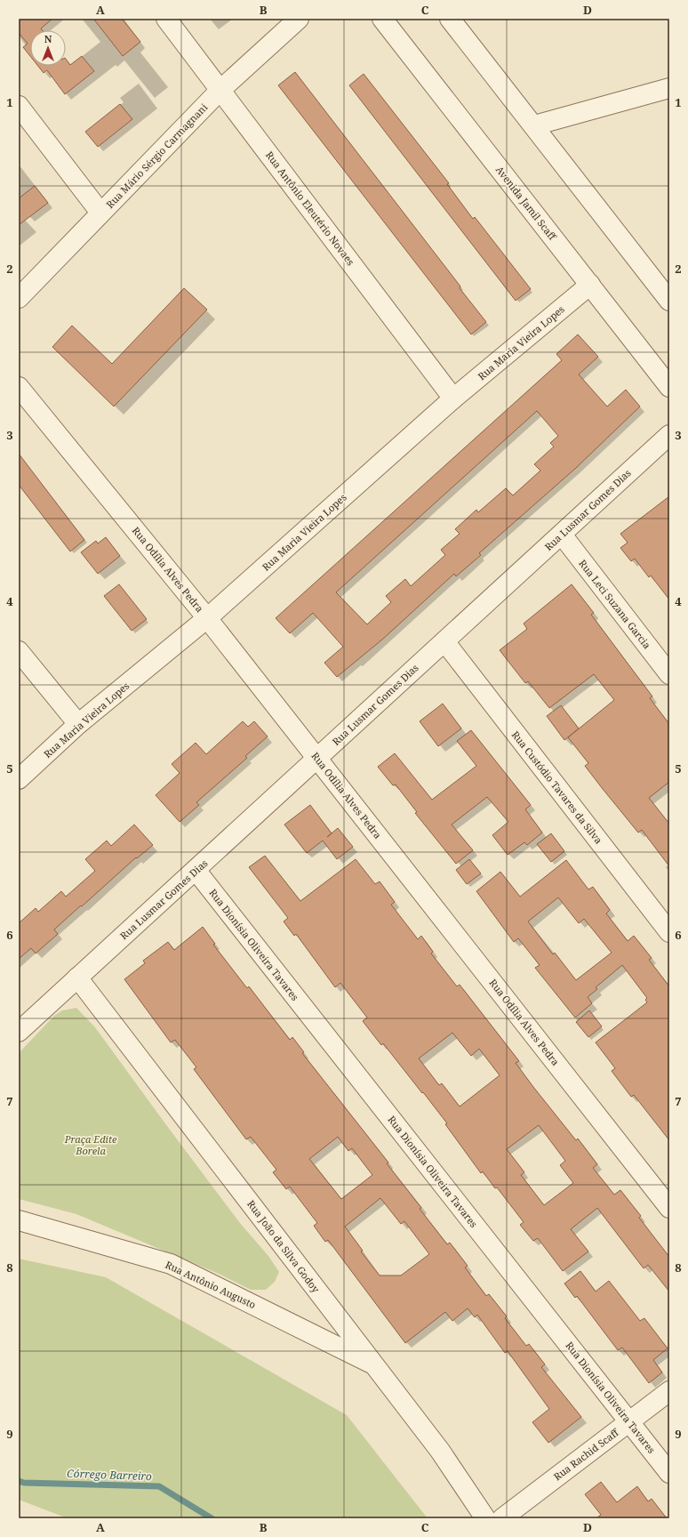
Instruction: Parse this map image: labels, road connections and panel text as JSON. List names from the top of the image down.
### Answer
{
  "streets": {
    "street": [
      "Rua Mário Sérgio Carmagnani",
      "Avenida Jamil Scaff",
      "Rua Antônio Eleutério Novaes",
      "Rua Maria Vieira Lopes",
      "Rua Lusmar Gomes Dias",
      "Rua Odília Alves Pedra",
      "Rua Leci Suzana Garcia",
      "Rua Custódio Tavares da Silva",
      "Rua Dionísia Oliveira Tavares",
      "Rua João da Silva Godoy",
      "Rua Antônio Augusto",
      "Rua Rachid Scaff"
    ]
  },
  "crossings": [
    ["Rua Mário Sérgio Carmagnani", "Rua Antônio Eleutério Novaes"],
    ["Avenida Jamil Scaff", "Rua Maria Vieira Lopes"],
    ["Rua Antônio Eleutério Novaes", "Rua Maria Vieira Lopes"],
    ["Rua Maria Vieira Lopes", "Rua Odília Alves Pedra"],
    ["Rua Lusmar Gomes Dias", "Rua Odília Alves Pedra"],
    ["Rua Lusmar Gomes Dias", "Rua Leci Suzana Garcia"],
    ["Rua Lusmar Gomes Dias", "Rua Custódio Tavares da Silva"],
    ["Rua Lusmar Gomes Dias", "Rua Dionísia Oliveira Tavares"],
    ["Rua Lusmar Gomes Dias", "Rua João da Silva Godoy"],
    ["Rua Dionísia Oliveira Tavares", "Rua Rachid Scaff"],
    ["Rua João da Silva Godoy", "Rua Antônio Augusto"]
  ],
  "water": ["Córrego Barreiro"],
  "parks": ["Praça Edite Borela"],
  "north": "top",
  "grid": {
    "columns": [
      "A",
      "B",
      "C",
      "D"
    ],
    "rows": [
      "1",
      "2",
      "3",
      "4",
      "5",
      "6",
      "7",
      "8",
      "9"
    ]
  }
}
